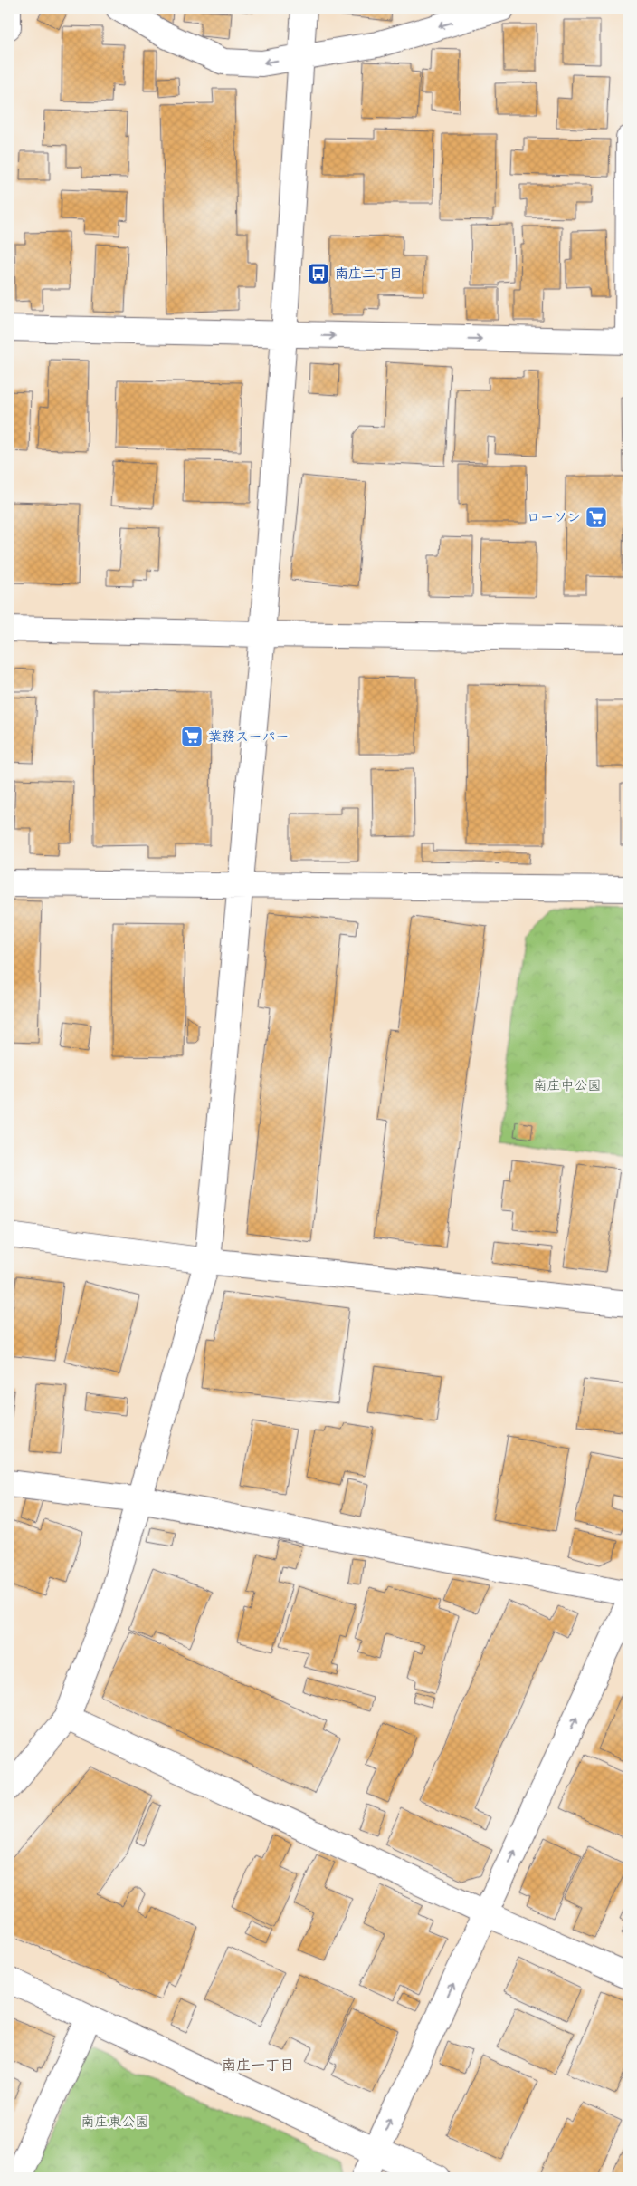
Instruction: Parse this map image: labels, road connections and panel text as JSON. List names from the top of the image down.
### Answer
{
  "districts": ["南庄一丁目"],
  "parks": ["南庄中公園", "南庄東公園"],
  "places": {
    "bus stop": ["南庄二丁目"],
    "supermarket": ["ローソン", "業務スーパー"]
  }
}
